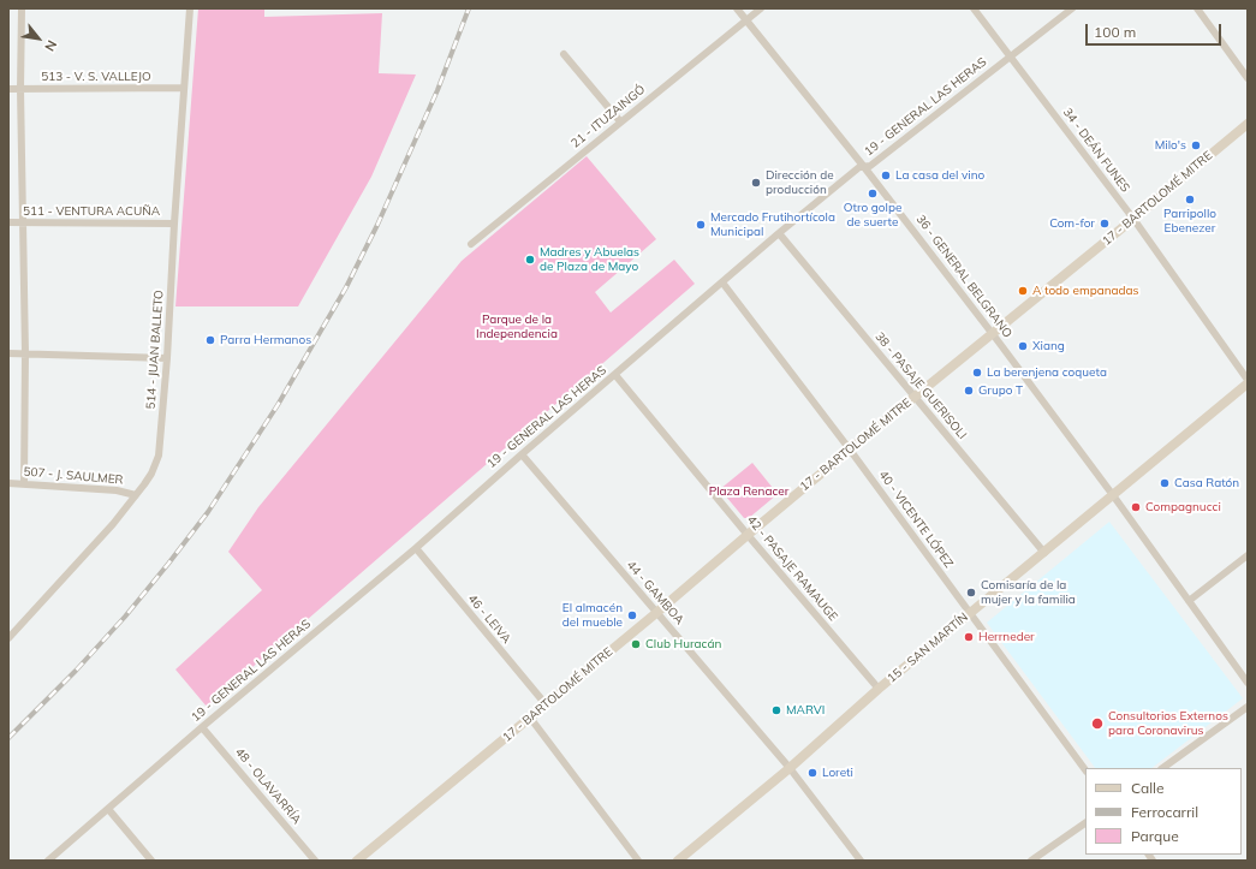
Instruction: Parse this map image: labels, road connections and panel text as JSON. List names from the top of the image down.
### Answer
{
  "streets": {
    "street": [
      "513 - V. S. VALLEJO",
      "19 - GENERAL LAS HERAS",
      "21 - ITUZAINGÓ",
      "34 - DEÁN FUNES",
      "17 - BARTOLOMÉ MITRE",
      "511 - VENTURA ACUÑA",
      "36 - GENERAL BELGRANO",
      "514 - JUAN BALLETO",
      "38 - PASAJE GUERISOLI",
      "507 - J. SAULMER",
      "40 - VICENTE LÓPEZ",
      "42 - PASAJE RAMAUGE",
      "44 - GAMBOA",
      "46 - LEIVA",
      "15 - SAN MARTÍN",
      "48 - OLAVARRÍA"
    ]
  },
  "crossings": [
    ["513 - V. S. VALLEJO", "514 - JUAN BALLETO"],
    ["19 - GENERAL LAS HERAS", "34 - DEÁN FUNES"],
    ["19 - GENERAL LAS HERAS", "36 - GENERAL BELGRANO"],
    ["19 - GENERAL LAS HERAS", "38 - PASAJE GUERISOLI"],
    ["19 - GENERAL LAS HERAS", "40 - VICENTE LÓPEZ"],
    ["19 - GENERAL LAS HERAS", "42 - PASAJE RAMAUGE"],
    ["19 - GENERAL LAS HERAS", "44 - GAMBOA"],
    ["19 - GENERAL LAS HERAS", "46 - LEIVA"],
    ["19 - GENERAL LAS HERAS", "48 - OLAVARRÍA"],
    ["21 - ITUZAINGÓ", "36 - GENERAL BELGRANO"],
    ["34 - DEÁN FUNES", "17 - BARTOLOMÉ MITRE"],
    ["34 - DEÁN FUNES", "15 - SAN MARTÍN"],
    ["17 - BARTOLOMÉ MITRE", "36 - GENERAL BELGRANO"],
    ["17 - BARTOLOMÉ MITRE", "38 - PASAJE GUERISOLI"],
    ["17 - BARTOLOMÉ MITRE", "40 - VICENTE LÓPEZ"],
    ["17 - BARTOLOMÉ MITRE", "42 - PASAJE RAMAUGE"],
    ["17 - BARTOLOMÉ MITRE", "44 - GAMBOA"],
    ["17 - BARTOLOMÉ MITRE", "46 - LEIVA"],
    ["511 - VENTURA ACUÑA", "514 - JUAN BALLETO"],
    ["36 - GENERAL BELGRANO", "15 - SAN MARTÍN"],
    ["514 - JUAN BALLETO", "507 - J. SAULMER"],
    ["38 - PASAJE GUERISOLI", "15 - SAN MARTÍN"],
    ["40 - VICENTE LÓPEZ", "15 - SAN MARTÍN"],
    ["42 - PASAJE RAMAUGE", "15 - SAN MARTÍN"],
    ["44 - GAMBOA", "15 - SAN MARTÍN"]
  ],
  "parks": ["Parque de la Independencia", "Plaza Renacer"],
  "places": [
    "Milo's",
    "La casa del vino",
    "Dirección de producción",
    "Otro golpe de suerte",
    "Parripollo Ebenezer",
    "Com-for",
    "Mercado Frutihortícola Municipal",
    "Madres y Abuelas de Plaza de Mayo",
    "A todo empanadas",
    "Parra Hermanos",
    "Xiang",
    "La berenjena coqueta",
    "Grupo T",
    "Casa Ratón",
    "Compagnucci",
    "Comisaría de la mujer y la familia",
    "El almacén del mueble",
    "Herrneder",
    "Club Huracán",
    "MARVI",
    "Consultorios Externos para Coronavirus",
    "Loreti"
  ],
  "legend": ["Calle", "Ferrocarril", "Parque"],
  "scale_bar": "100 m",
  "north": "bottom right"
}
